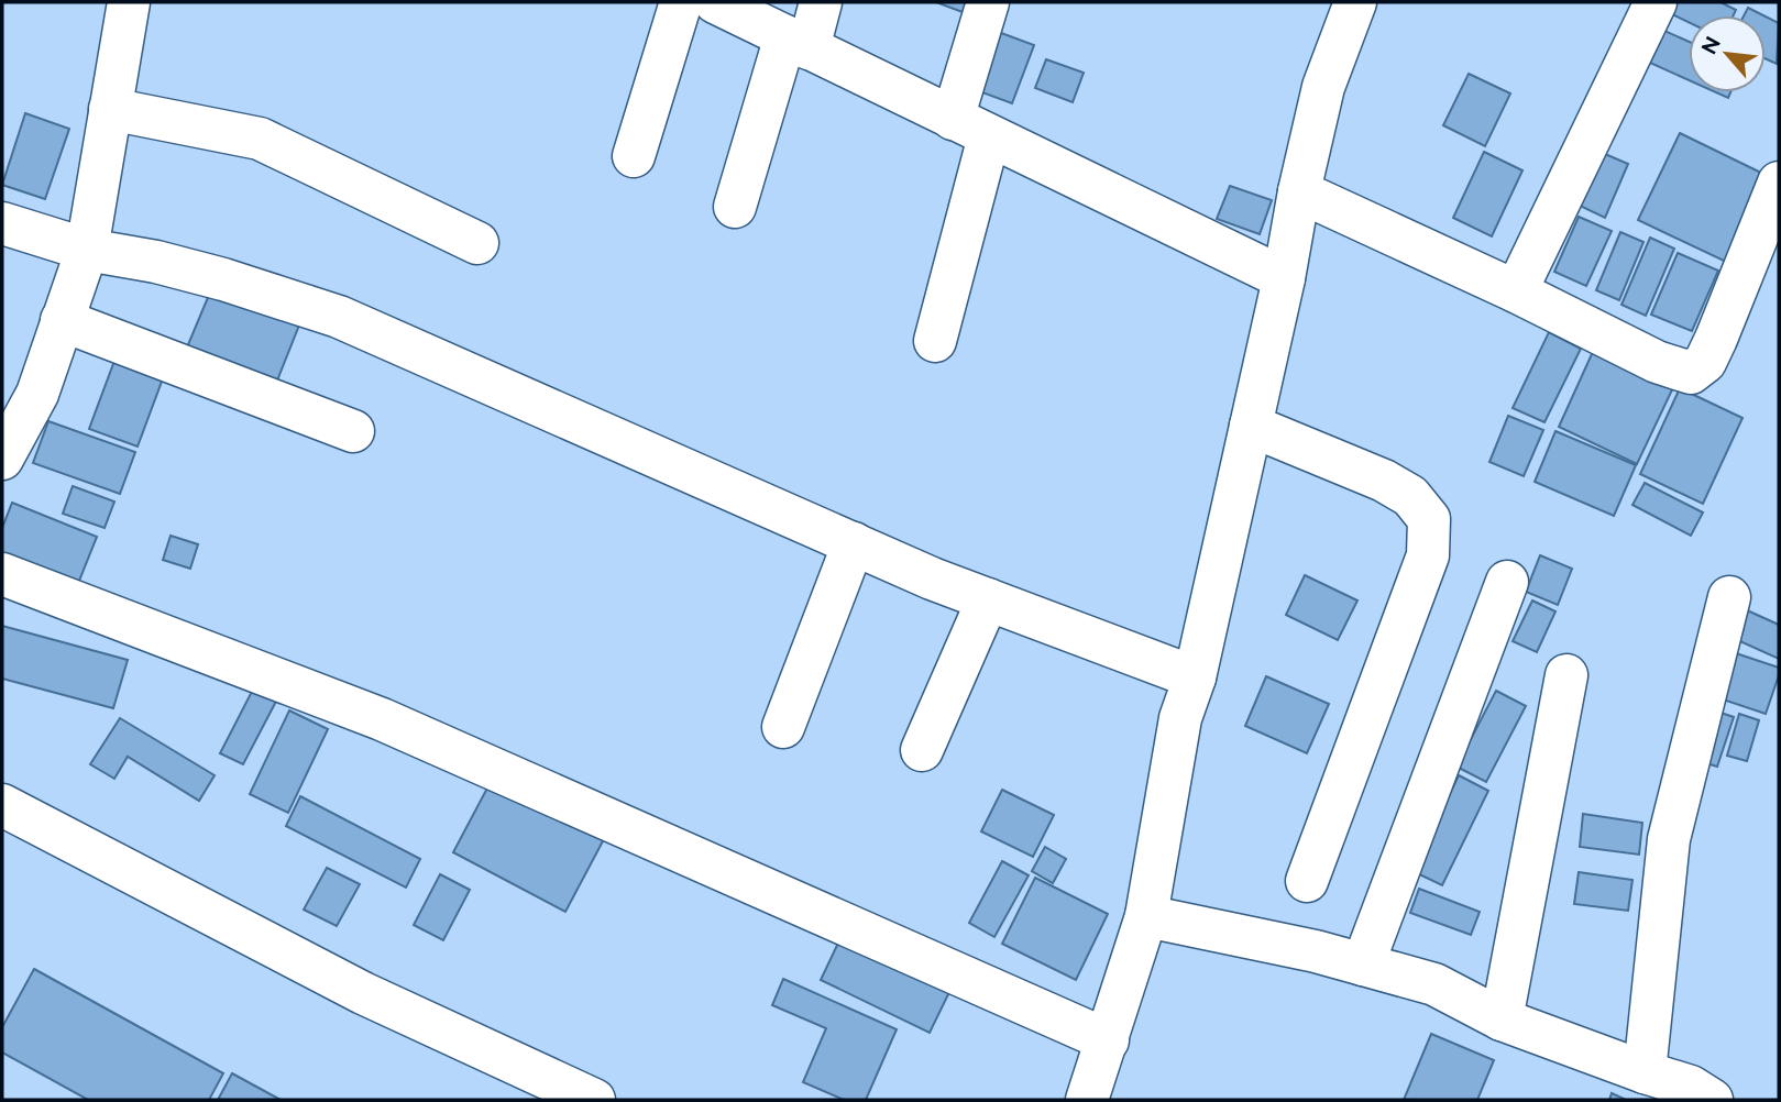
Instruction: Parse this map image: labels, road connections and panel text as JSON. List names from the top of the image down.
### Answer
{
  "north": "top left"
}
